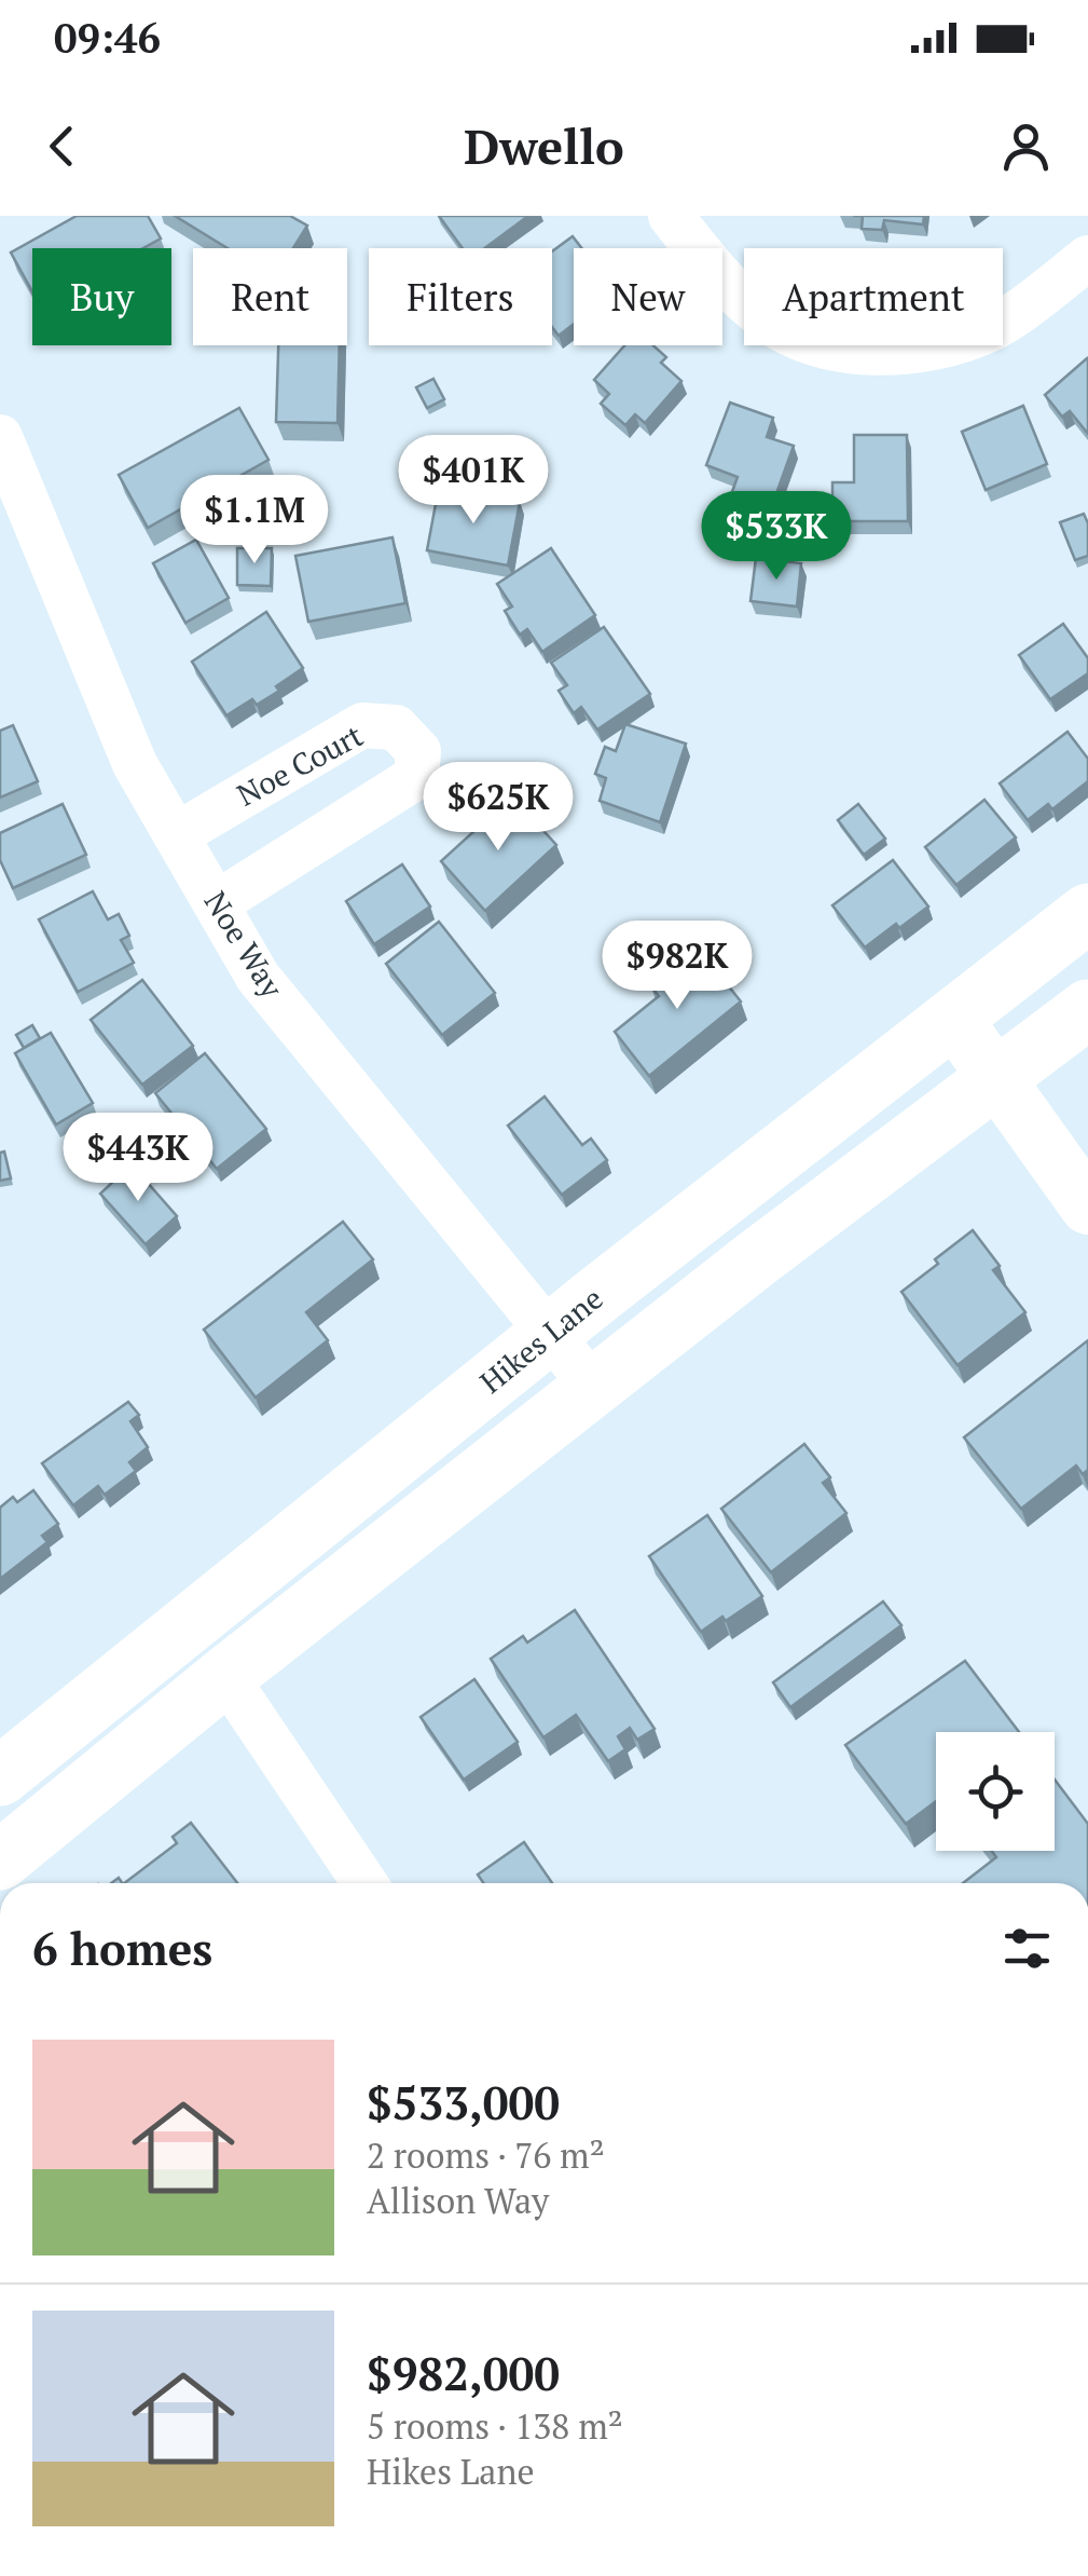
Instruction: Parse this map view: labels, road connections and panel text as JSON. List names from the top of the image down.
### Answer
{
  "streets": {
    "main road": ["Hikes Lane"],
    "street": ["Noe Court", "Noe Way"]
  },
  "crossings": [
    ["Noe Court", "Noe Way"],
    ["Noe Way", "Hikes Lane"]
  ],
  "page": {
    "status": "09:46",
    "header": "Dwello",
    "chip": [
      "Buy",
      "Rent",
      "Filters",
      "New",
      "Apartment"
    ],
    "price": [
      "$401K",
      "$1.1M",
      "$533K",
      "$625K",
      "$982K",
      "$443K"
    ],
    "heading": "6 homes",
    "list": [
      {
        "name": "$533,000",
        "note": "2 rooms · 76 m² · Allison Way"
      },
      {
        "name": "$982,000",
        "note": "5 rooms · 138 m² · Hikes Lane"
      }
    ]
  }
}
